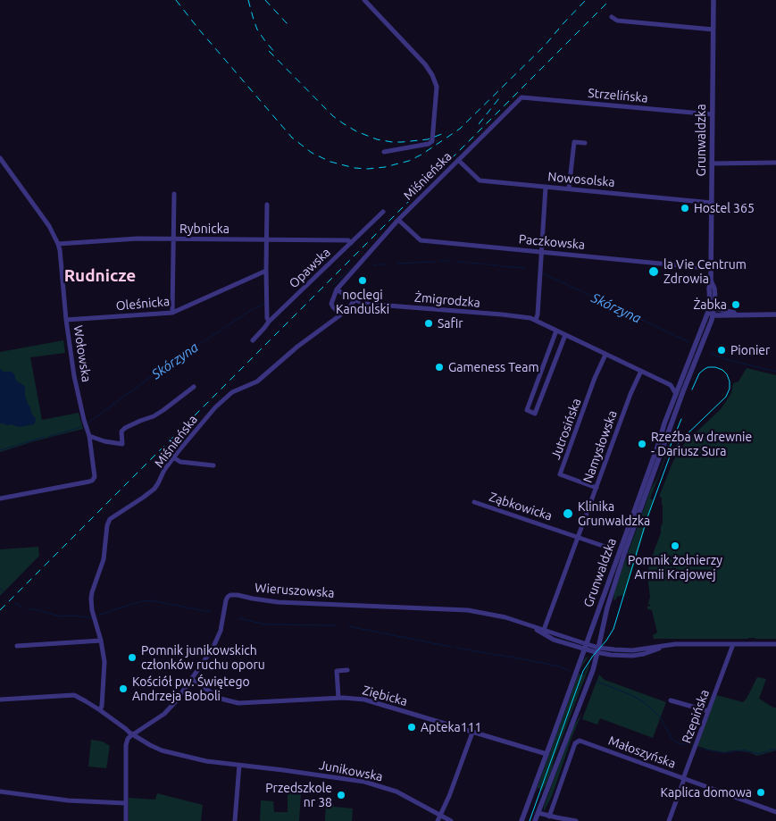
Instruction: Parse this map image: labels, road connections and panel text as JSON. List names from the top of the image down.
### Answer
{
  "streets": {
    "street": [
      "Strzelińska",
      "Grunwaldzka",
      "Miśnieńska",
      "Nowosolska",
      "Rybnicka",
      "Paczkowska",
      "Opawska",
      "Żmigrodzka",
      "Oleśnicka",
      "Wołowska",
      "Jutrosińska",
      "Namysłowska",
      "Ząbkowicka",
      "Wieruszowska",
      "Ziębicka",
      "Rzepińska",
      "Małoszyńska",
      "Junikowska"
    ]
  },
  "crossings": [
    ["Strzelińska", "Grunwaldzka"],
    ["Strzelińska", "Miśnieńska"],
    ["Grunwaldzka", "Nowosolska"],
    ["Grunwaldzka", "Paczkowska"],
    ["Grunwaldzka", "Wieruszowska"],
    ["Grunwaldzka", "Ziębicka"],
    ["Miśnieńska", "Nowosolska"],
    ["Miśnieńska", "Paczkowska"],
    ["Miśnieńska", "Żmigrodzka"],
    ["Rybnicka", "Opawska"],
    ["Rybnicka", "Wołowska"],
    ["Żmigrodzka", "Jutrosińska"],
    ["Żmigrodzka", "Namysłowska"],
    ["Oleśnicka", "Wołowska"],
    ["Jutrosińska", "Namysłowska"],
    ["Namysłowska", "Ząbkowicka"],
    ["Namysłowska", "Wieruszowska"],
    ["Wieruszowska", "Ziębicka"],
    ["Wieruszowska", "Junikowska"],
    ["Rzepińska", "Małoszyńska"]
  ],
  "districts": ["Rudnicze"],
  "water": ["Skórzyna"],
  "places": [
    "Hostel 365",
    "la Vie Centrum Zdrowia",
    "noclegi Kandulski",
    "Żabka",
    "Safir",
    "Pionier",
    "Gameness Team",
    "Rzeźba w drewnie - Dariusz Sura",
    "Klinika Grunwaldzka",
    "Pomnik żołnierzy Armii Krajowej",
    "Pomnik junikowskich członków ruchu oporu",
    "Kościół pw. Świętego Andrzeja Boboli",
    "Apteka111",
    "Kaplica domowa",
    "Przedszkole nr 38"
  ]
}
